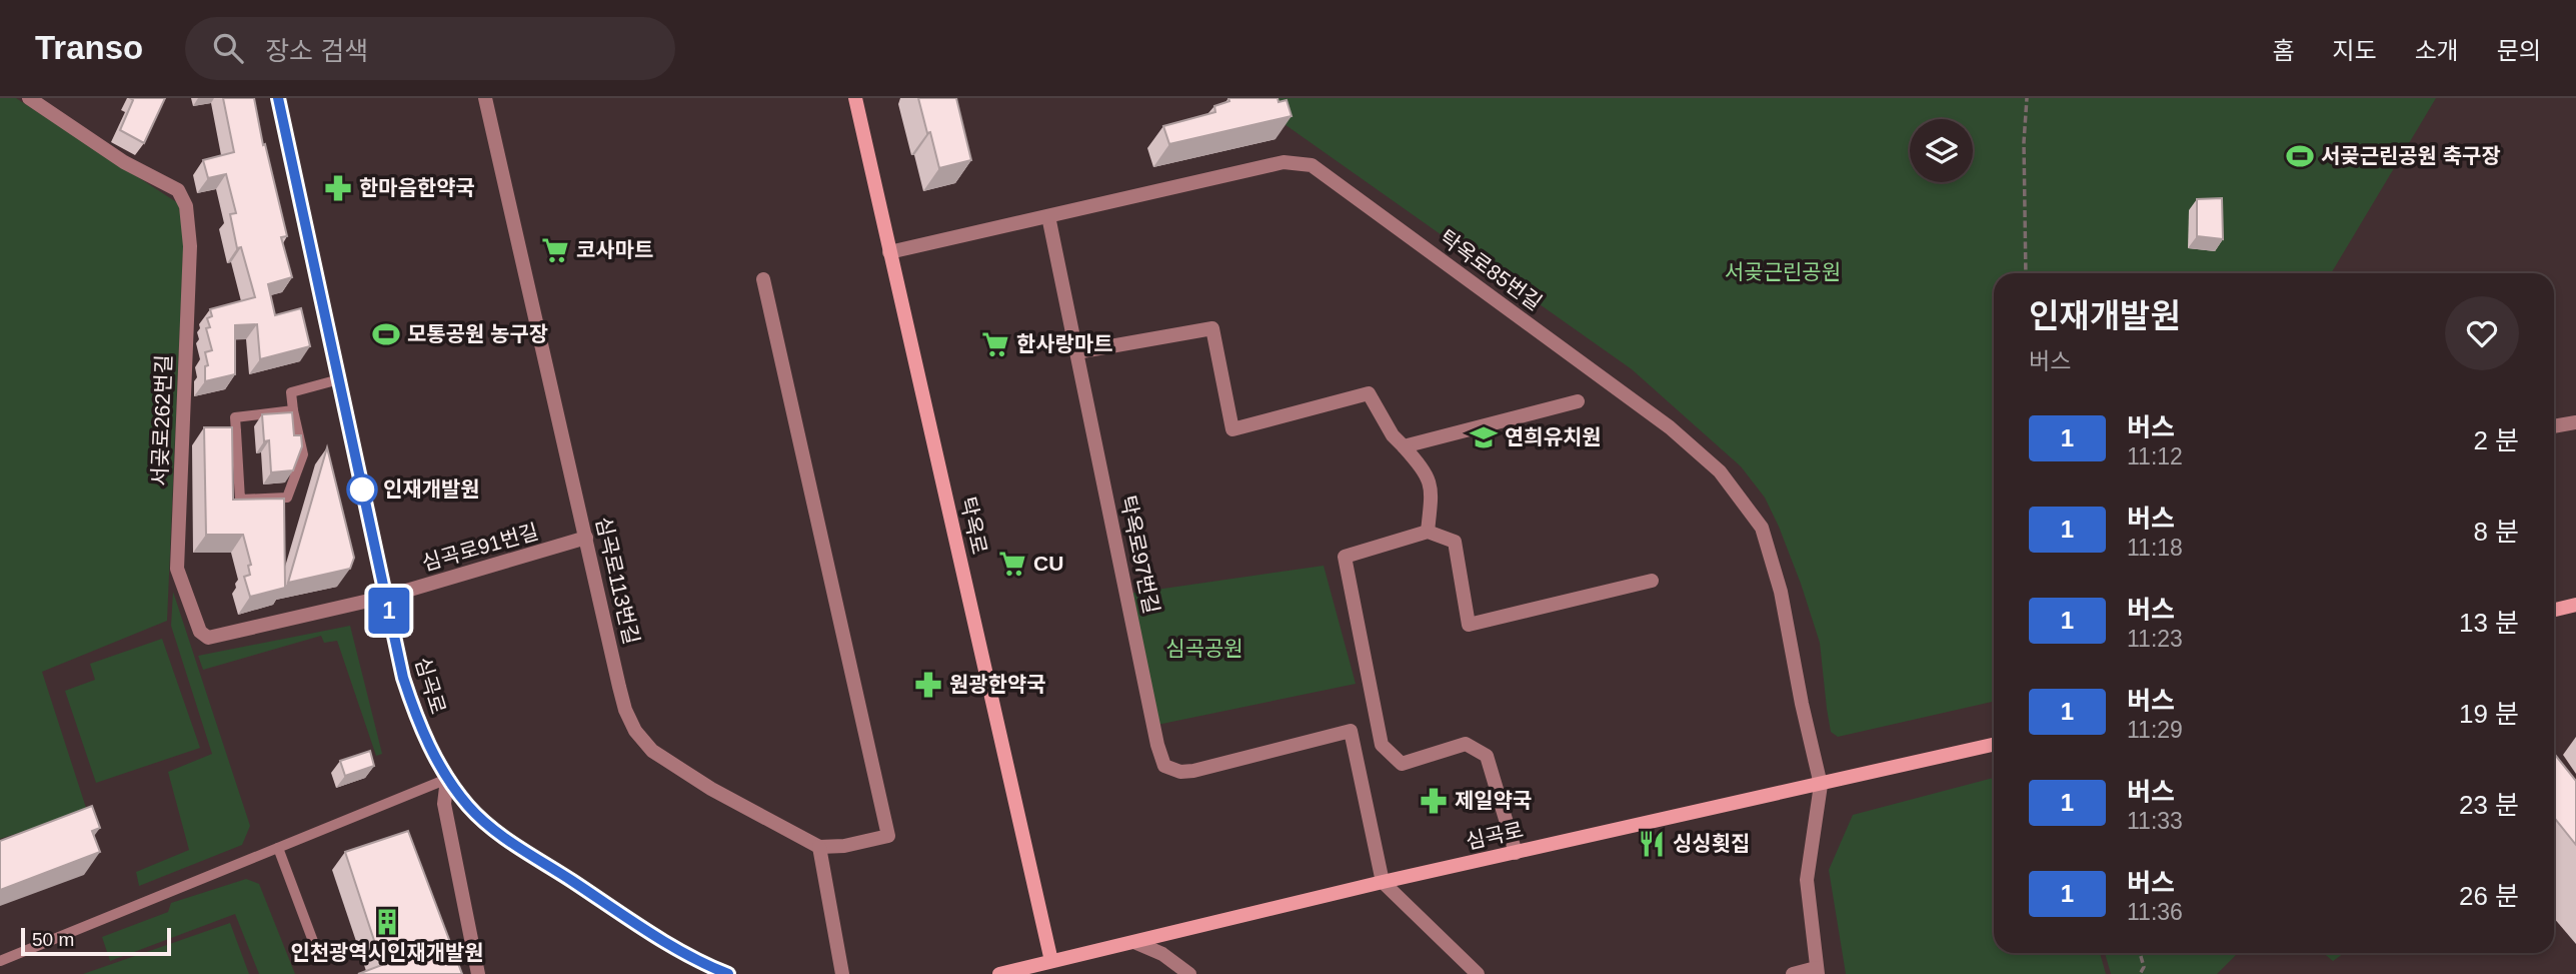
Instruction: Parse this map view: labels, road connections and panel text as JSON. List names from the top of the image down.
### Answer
{
  "streets": {
    "street": [
      "탁옥로85번길",
      "서곶로262번길",
      "탁옥로",
      "심곡로91번길",
      "탁옥로97번길",
      "심곡로113번길",
      "심곡로"
    ]
  },
  "crossings": [
    ["탁옥로85번길", "탁옥로"],
    ["탁옥로85번길", "탁옥로97번길"],
    ["탁옥로85번길", "심곡로"],
    ["서곶로262번길", "심곡로91번길"],
    ["서곶로262번길", "심곡로"],
    ["탁옥로", "심곡로"],
    ["심곡로91번길", "심곡로113번길"],
    ["심곡로91번길", "심곡로"],
    ["탁옥로97번길", "심곡로"]
  ],
  "parks": ["서곶근린공원", "심곡공원"],
  "places": {
    "sports": ["서곶근린공원 축구장", "모통공원 농구장"],
    "pharmacy": ["한마음한약국", "원광한약국", "제일약국"],
    "supermarket": ["코사마트", "한사랑마트", "CU"],
    "school or university": ["연희유치원"],
    "other": ["인재개발원"],
    "restaurant": ["싱싱횟집"],
    "building": ["인천광역시인재개발원"]
  },
  "lines": ["bus line 1"],
  "scale_bar": "50 m",
  "page": {
    "header": "Transo",
    "search": "장소 검색",
    "nav": [
      "홈",
      "지도",
      "소개",
      "문의"
    ],
    "on_map": "1",
    "heading": ["인재개발원", "버스"],
    "list": [
      {
        "mark": "1",
        "name": "버스",
        "note": "11:12",
        "value": "2 분"
      },
      {
        "mark": "1",
        "name": "버스",
        "note": "11:18",
        "value": "8 분"
      },
      {
        "mark": "1",
        "name": "버스",
        "note": "11:23",
        "value": "13 분"
      },
      {
        "mark": "1",
        "name": "버스",
        "note": "11:29",
        "value": "19 분"
      },
      {
        "mark": "1",
        "name": "버스",
        "note": "11:33",
        "value": "23 분"
      },
      {
        "mark": "1",
        "name": "버스",
        "note": "11:36",
        "value": "26 분"
      }
    ],
    "scale": "50 m"
  }
}
